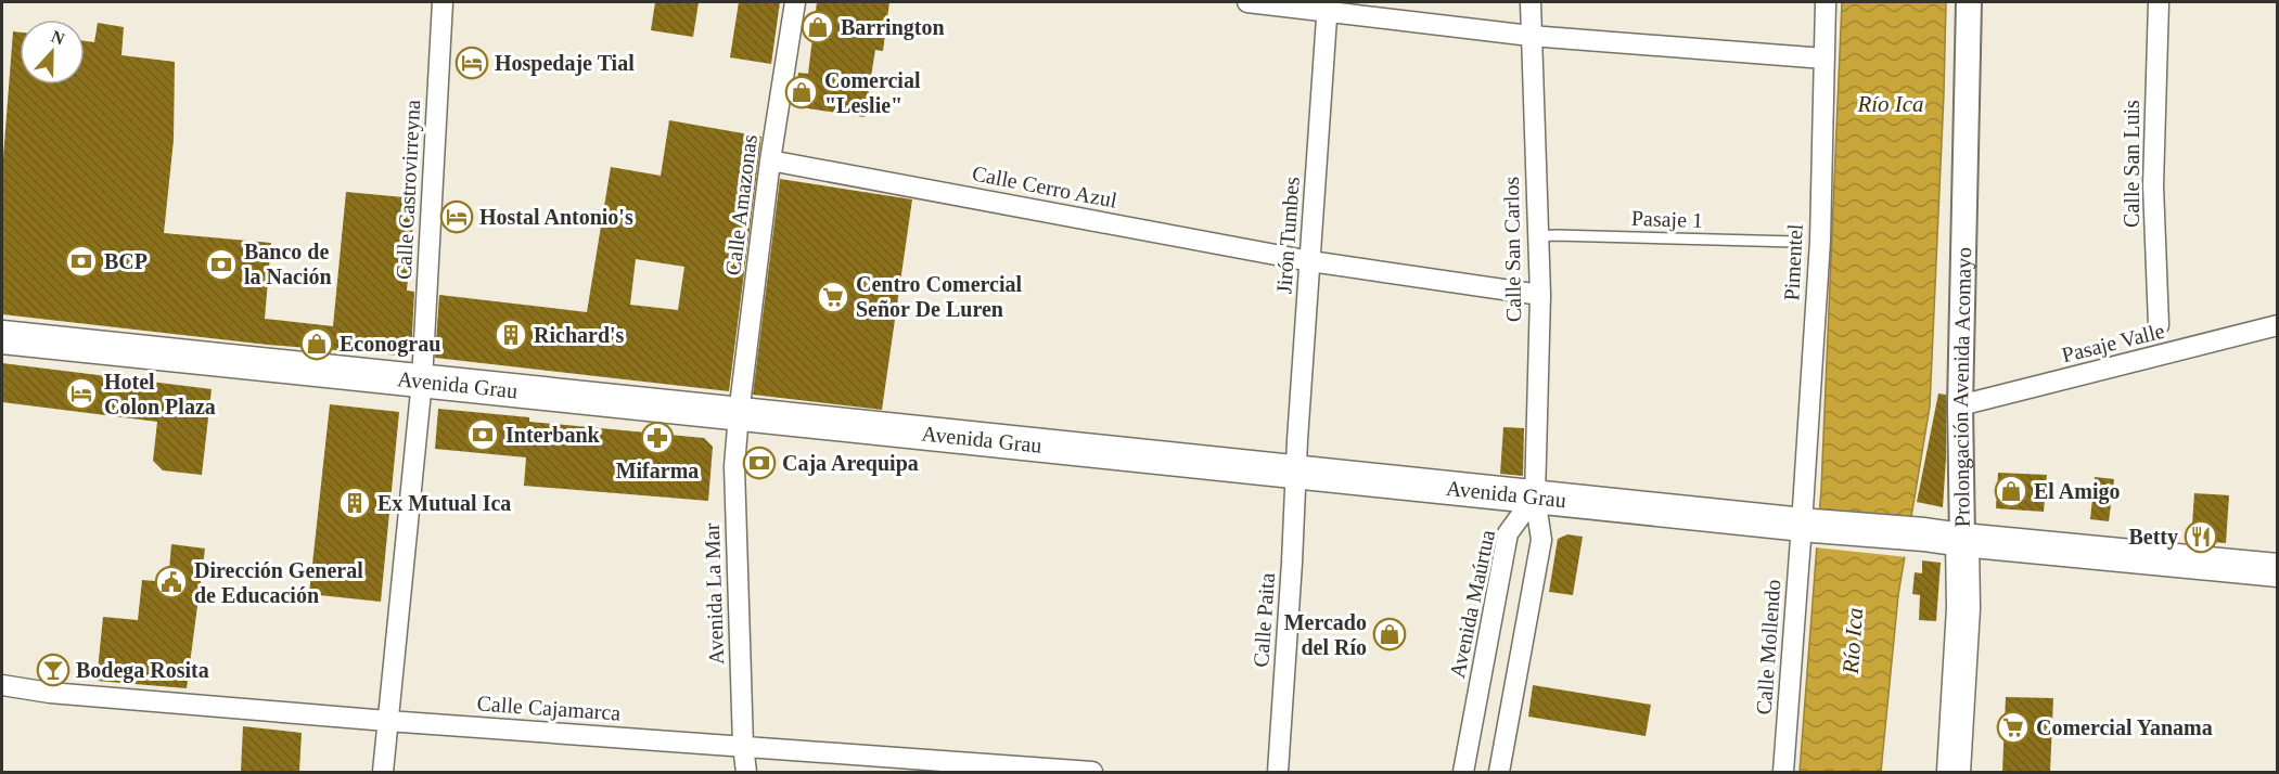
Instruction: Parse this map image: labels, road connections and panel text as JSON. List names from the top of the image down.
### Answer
{
  "streets": {
    "main road": ["Avenida Grau", "Prolongación Avenida Acomayo"],
    "street": [
      "Calle San Luis",
      "Calle Cerro Azul",
      "Calle Castrovirreyna",
      "Calle Amazonas",
      "Jirón Tumbes",
      "Calle San Carlos",
      "Pimentel",
      "Pasaje Valle",
      "Avenida La Mar",
      "Avenida Maúrtua",
      "Calle Paita",
      "Calle Mollendo",
      "Calle Cajamarca"
    ],
    "lane": ["Pasaje 1"]
  },
  "crossings": [
    ["Calle Cerro Azul", "Calle Amazonas"],
    ["Calle Cerro Azul", "Jirón Tumbes"],
    ["Calle Cerro Azul", "Calle San Carlos"],
    ["Calle Castrovirreyna", "Avenida Grau"],
    ["Calle Castrovirreyna", "Calle Cajamarca"],
    ["Calle Amazonas", "Avenida Grau"],
    ["Calle Amazonas", "Avenida La Mar"],
    ["Pasaje 1", "Calle San Carlos"],
    ["Jirón Tumbes", "Avenida Grau"],
    ["Jirón Tumbes", "Calle Paita"],
    ["Calle San Carlos", "Avenida Grau"],
    ["Calle San Carlos", "Avenida Maúrtua"],
    ["Pimentel", "Avenida Grau"],
    ["Pimentel", "Calle Mollendo"],
    ["Pasaje Valle", "Prolongación Avenida Acomayo"],
    ["Avenida Grau", "Prolongación Avenida Acomayo"],
    ["Avenida Grau", "Avenida La Mar"],
    ["Avenida Grau", "Avenida Maúrtua"],
    ["Avenida Grau", "Calle Paita"],
    ["Avenida Grau", "Calle Mollendo"],
    ["Avenida La Mar", "Calle Cajamarca"]
  ],
  "water": ["Río Ica"],
  "places": {
    "shop": [
      "Barrington",
      "Comercial \"Leslie\"",
      "Econograu",
      "El Amigo",
      "Mercado del Río"
    ],
    "hotel": ["Hospedaje Tial", "Hostal Antonio's", "Hotel Colon Plaza"],
    "bank": [
      "BCP",
      "Banco de la Nación",
      "Interbank",
      "Caja Arequipa"
    ],
    "supermarket": ["Centro Comercial Señor De Luren", "Comercial Yanama"],
    "building": ["Richard's", "Ex Mutual Ica"],
    "pharmacy": ["Mifarma"],
    "restaurant": ["Betty"],
    "public building": ["Dirección General de Educación"],
    "bar": ["Bodega Rosita"]
  },
  "north": "top"
}
